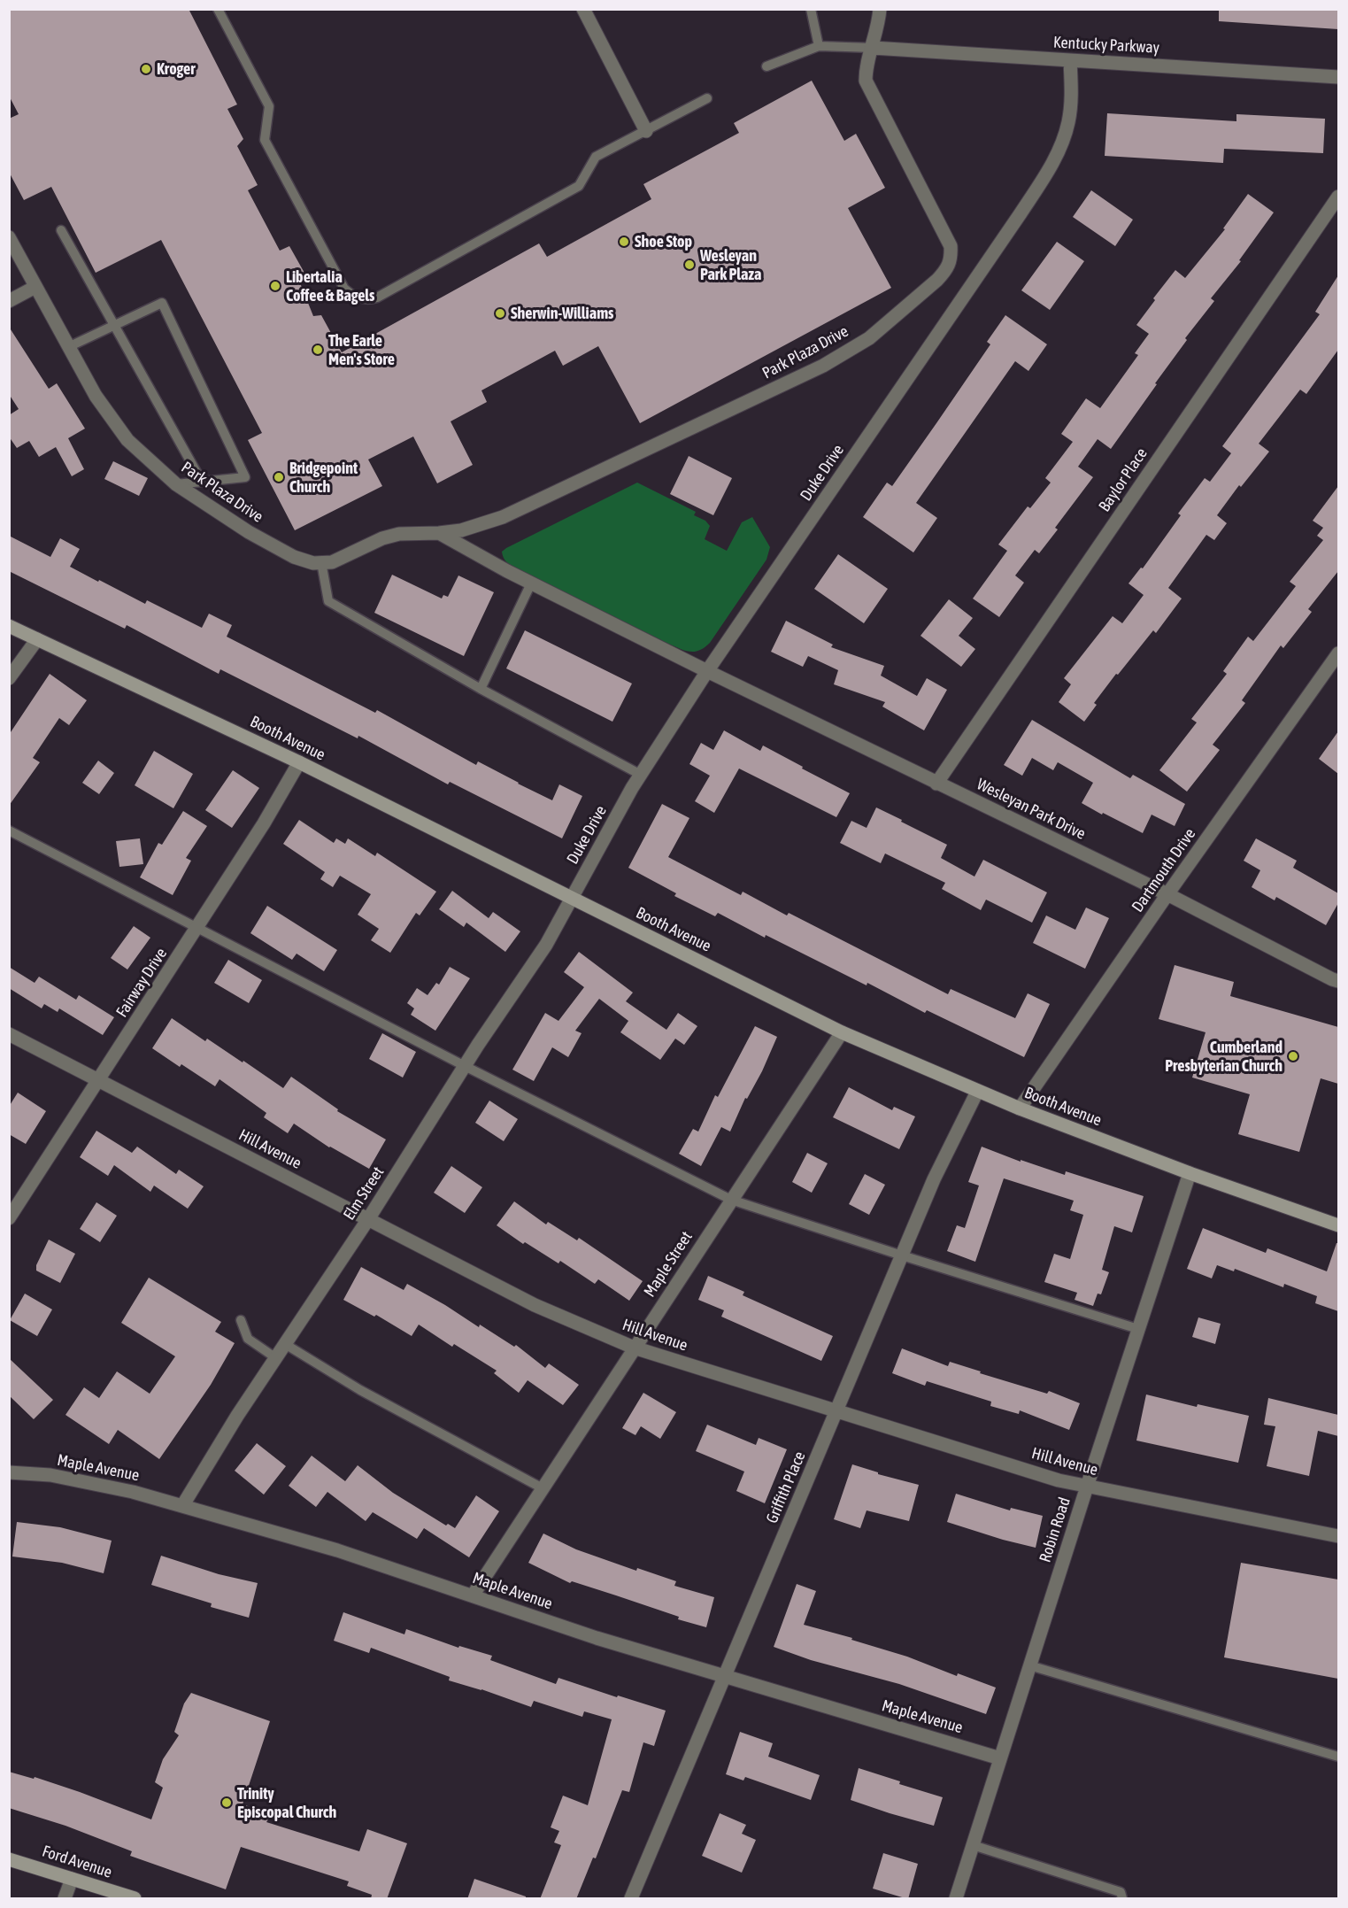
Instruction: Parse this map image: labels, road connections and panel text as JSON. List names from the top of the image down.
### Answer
{
  "streets": {
    "street": [
      "Kentucky Parkway",
      "Park Plaza Drive",
      "Duke Drive",
      "Baylor Place",
      "Booth Avenue",
      "Wesleyan Park Drive",
      "Dartmouth Drive",
      "Fairway Drive",
      "Hill Avenue",
      "Elm Street",
      "Maple Street",
      "Maple Avenue",
      "Griffith Place",
      "Robin Road",
      "Ford Avenue"
    ]
  },
  "crossings": [
    ["Kentucky Parkway", "Park Plaza Drive"],
    ["Kentucky Parkway", "Duke Drive"],
    ["Park Plaza Drive", "Duke Drive"],
    ["Park Plaza Drive", "Wesleyan Park Drive"],
    ["Duke Drive", "Booth Avenue"],
    ["Duke Drive", "Wesleyan Park Drive"],
    ["Duke Drive", "Elm Street"],
    ["Baylor Place", "Wesleyan Park Drive"],
    ["Booth Avenue", "Dartmouth Drive"],
    ["Booth Avenue", "Fairway Drive"],
    ["Booth Avenue", "Elm Street"],
    ["Booth Avenue", "Maple Street"],
    ["Booth Avenue", "Griffith Place"],
    ["Booth Avenue", "Robin Road"],
    ["Wesleyan Park Drive", "Dartmouth Drive"],
    ["Fairway Drive", "Hill Avenue"],
    ["Hill Avenue", "Elm Street"],
    ["Hill Avenue", "Maple Street"],
    ["Hill Avenue", "Griffith Place"],
    ["Hill Avenue", "Robin Road"],
    ["Elm Street", "Maple Avenue"],
    ["Maple Street", "Maple Avenue"],
    ["Maple Avenue", "Griffith Place"],
    ["Maple Avenue", "Robin Road"]
  ],
  "places": [
    "Kroger",
    "Shoe Stop",
    "Wesleyan Park Plaza",
    "Libertalia Coffee & Bagels",
    "Sherwin-Williams",
    "The Earle Men's Store",
    "Bridgepoint Church",
    "Cumberland Presbyterian Church",
    "Trinity Episcopal Church"
  ]
}
